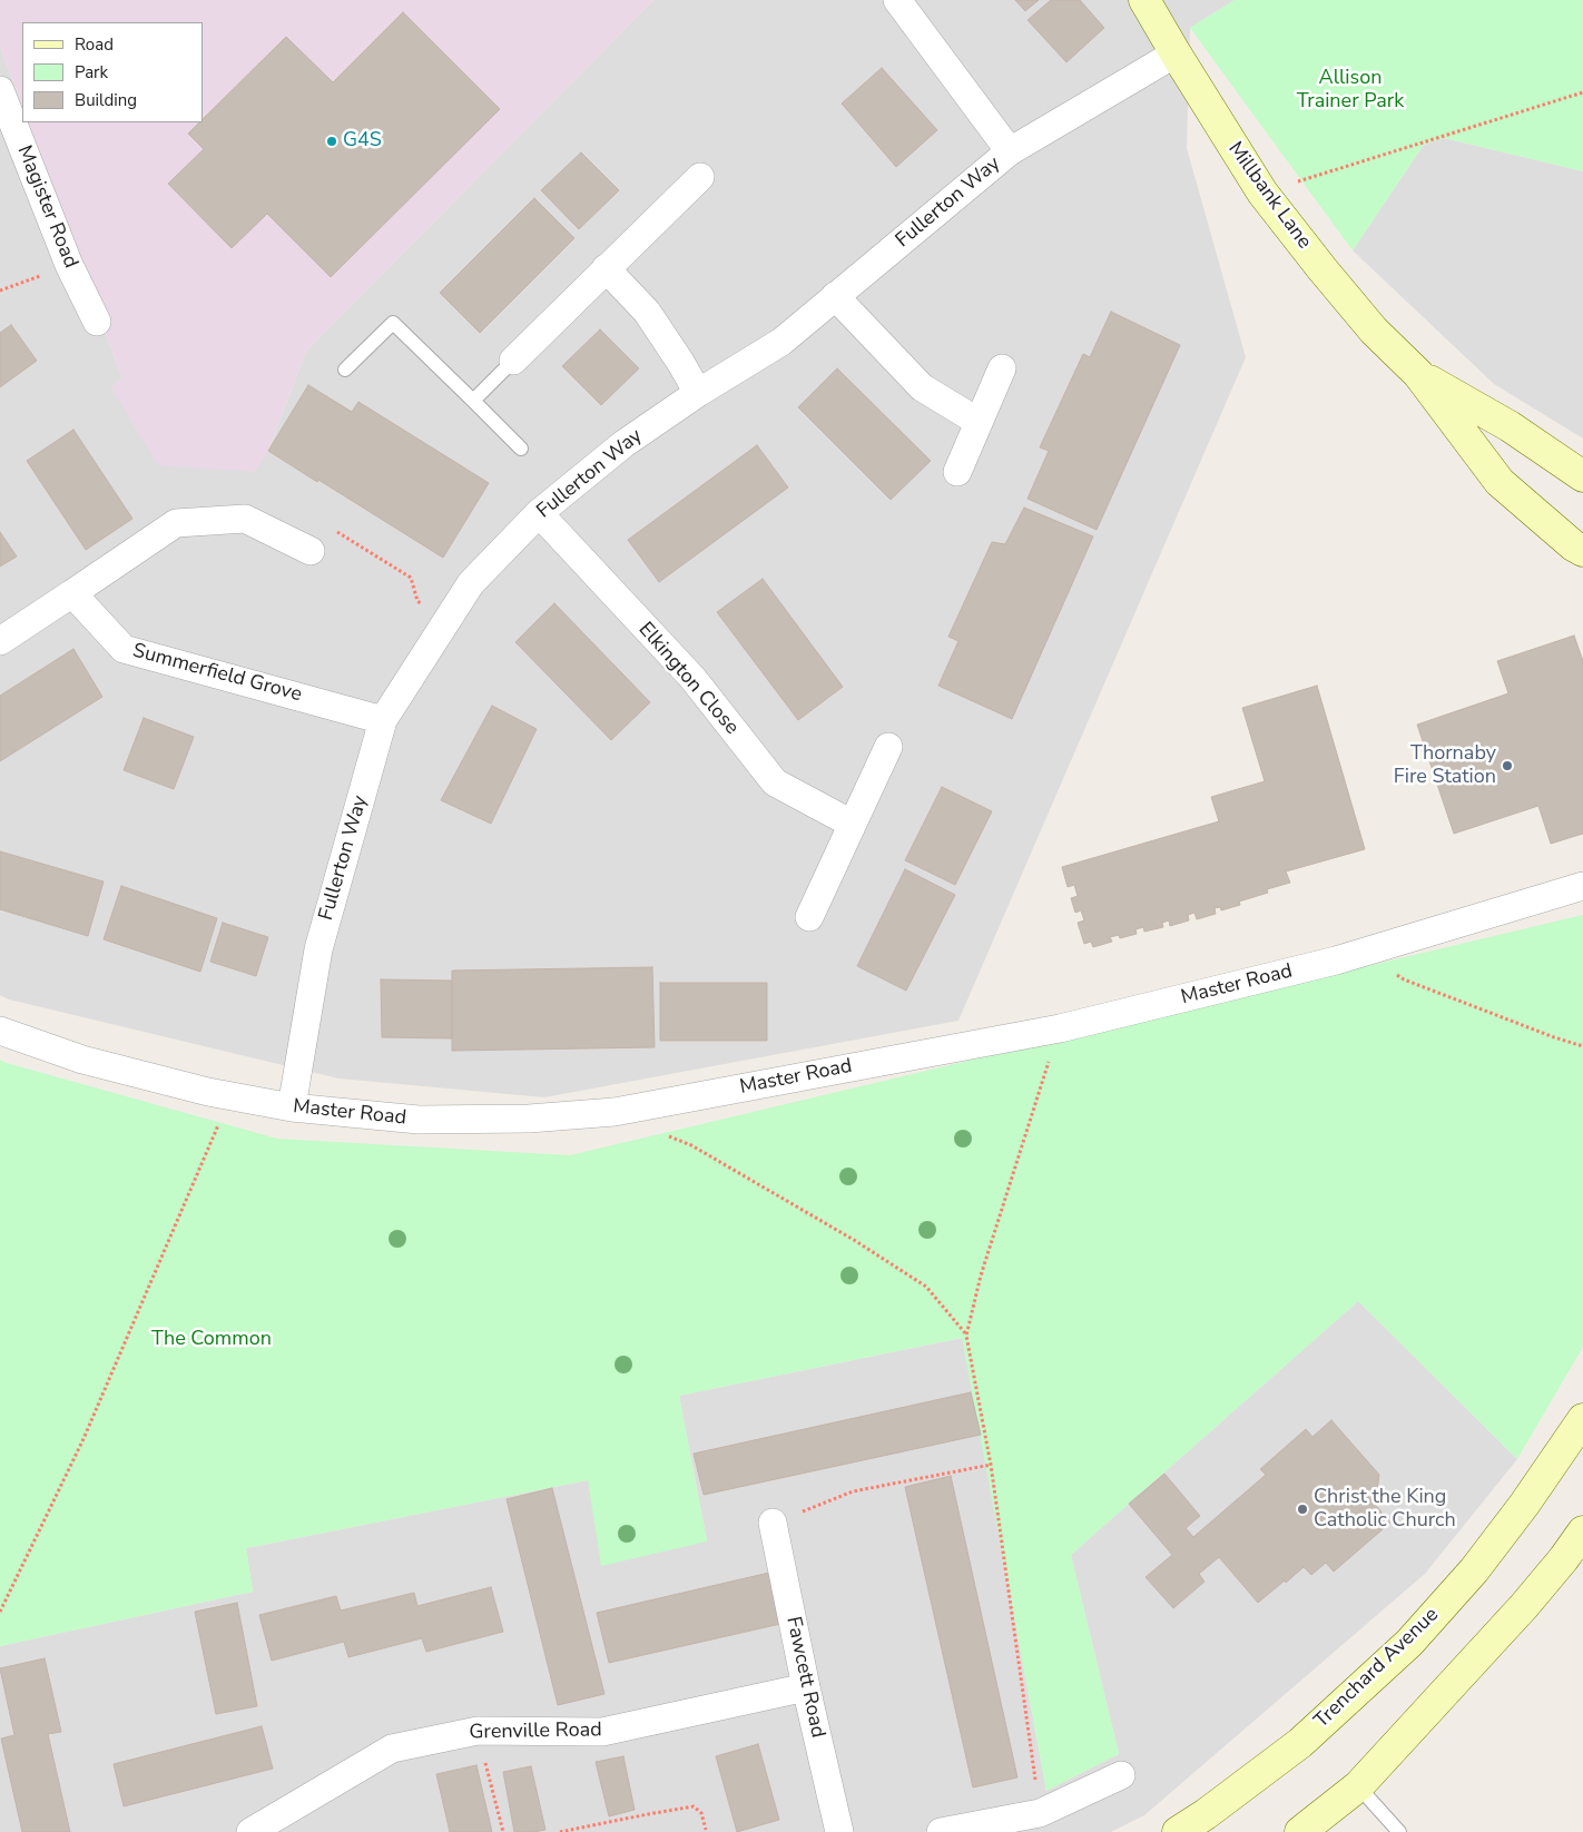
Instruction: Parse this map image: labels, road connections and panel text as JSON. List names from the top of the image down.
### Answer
{
  "streets": {
    "street": [
      "Millbank Lane",
      "Fullerton Way",
      "Magister Road",
      "Summerfield Grove",
      "Elkington Close",
      "Master Road",
      "Trenchard Avenue",
      "Fawcett Road",
      "Grenville Road"
    ]
  },
  "crossings": [
    ["Millbank Lane", "Fullerton Way"],
    ["Fullerton Way", "Summerfield Grove"],
    ["Fullerton Way", "Elkington Close"],
    ["Fullerton Way", "Master Road"],
    ["Fawcett Road", "Grenville Road"]
  ],
  "parks": ["Allison Trainer Park", "The Common"],
  "places": ["G4S", "Thornaby Fire Station", "Christ the King Catholic Church"],
  "legend": ["Road", "Park", "Building"]
}
